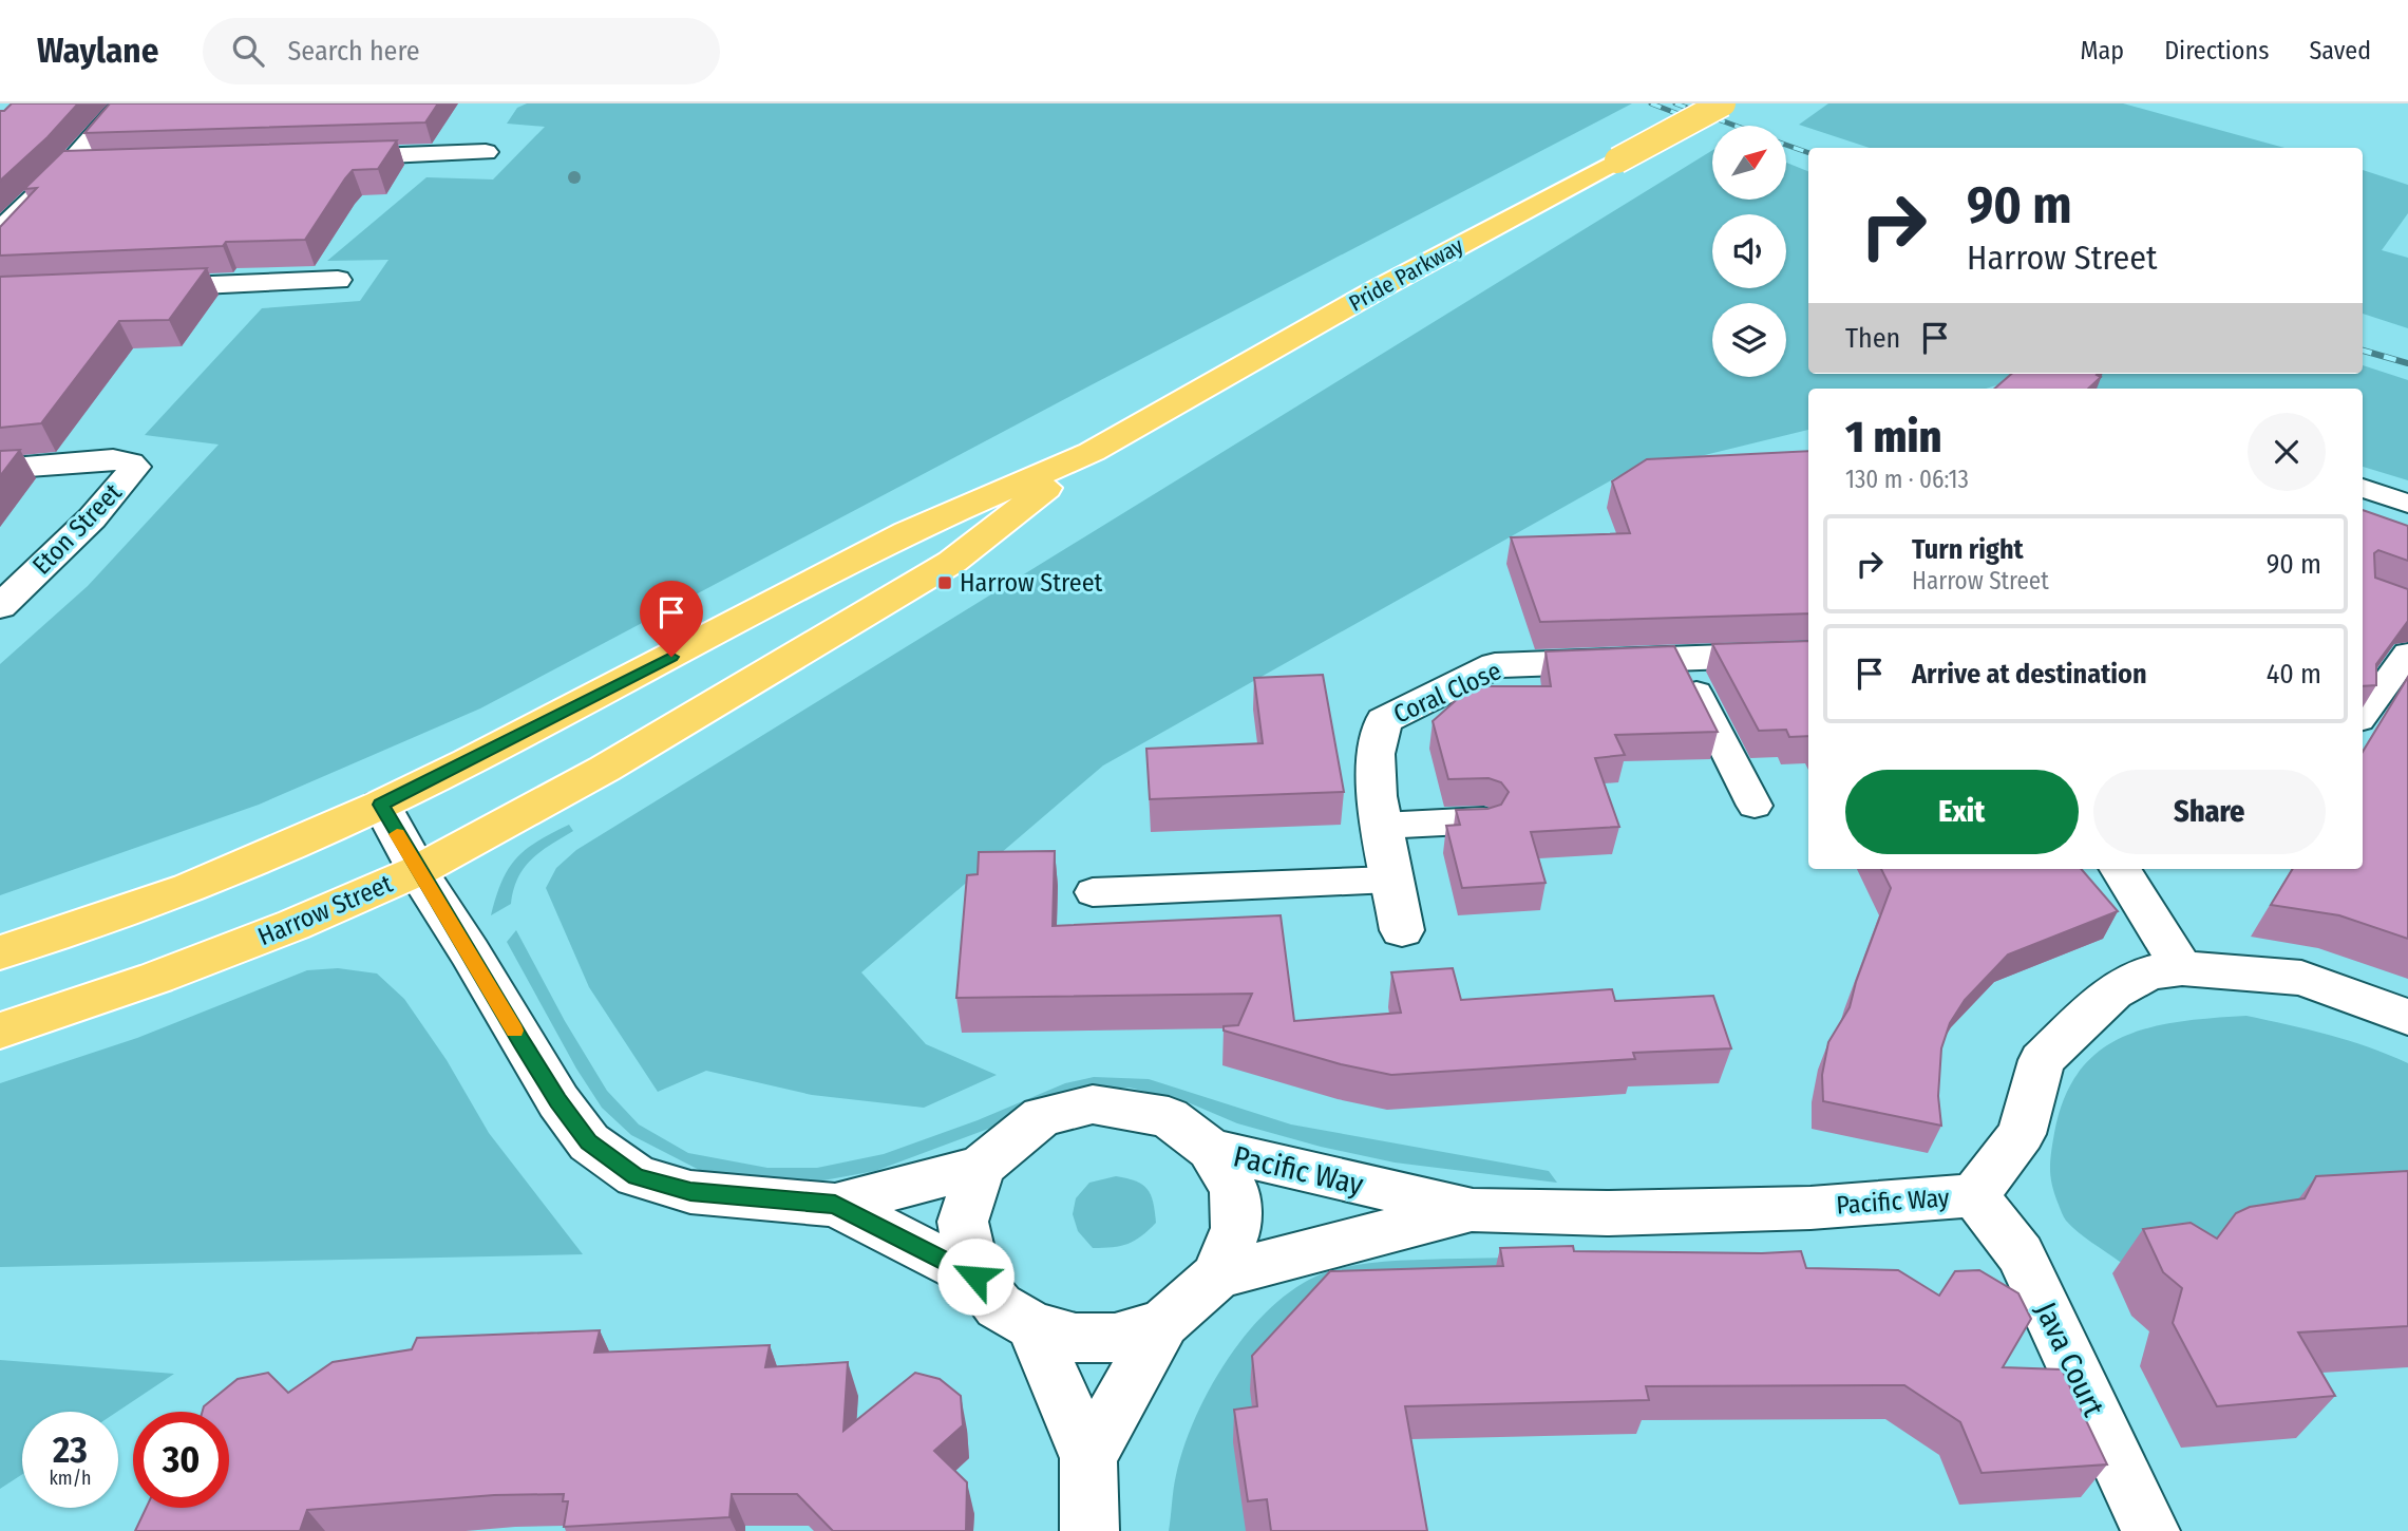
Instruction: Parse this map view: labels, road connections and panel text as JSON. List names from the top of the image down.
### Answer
{
  "streets": {
    "main road": ["Pride Parkway", "Harrow Street"],
    "street": [
      "Eton Street",
      "Coral Close",
      "Pacific Way",
      "Java Court"
    ]
  },
  "crossings": [
    ["Pride Parkway", "Harrow Street"],
    ["Pacific Way", "Java Court"]
  ],
  "places": {
    "transit": ["Harrow Street"]
  },
  "north": "top right",
  "page": {
    "header": "Waylane",
    "search": "Search here",
    "nav": ["Map", "Directions", "Saved"],
    "turn": ["90 m", "Harrow Street"],
    "then": "Then",
    "heading": ["1 min", "130 m · 06:13"],
    "list": [
      {
        "name": "Turn right",
        "note": "Harrow Street",
        "value": "90 m"
      },
      {
        "name": "Arrive at destination",
        "value": "40 m"
      }
    ],
    "buttons": ["Exit", "Share"],
    "speed": "23 km/h",
    "limit": "30"
  }
}
